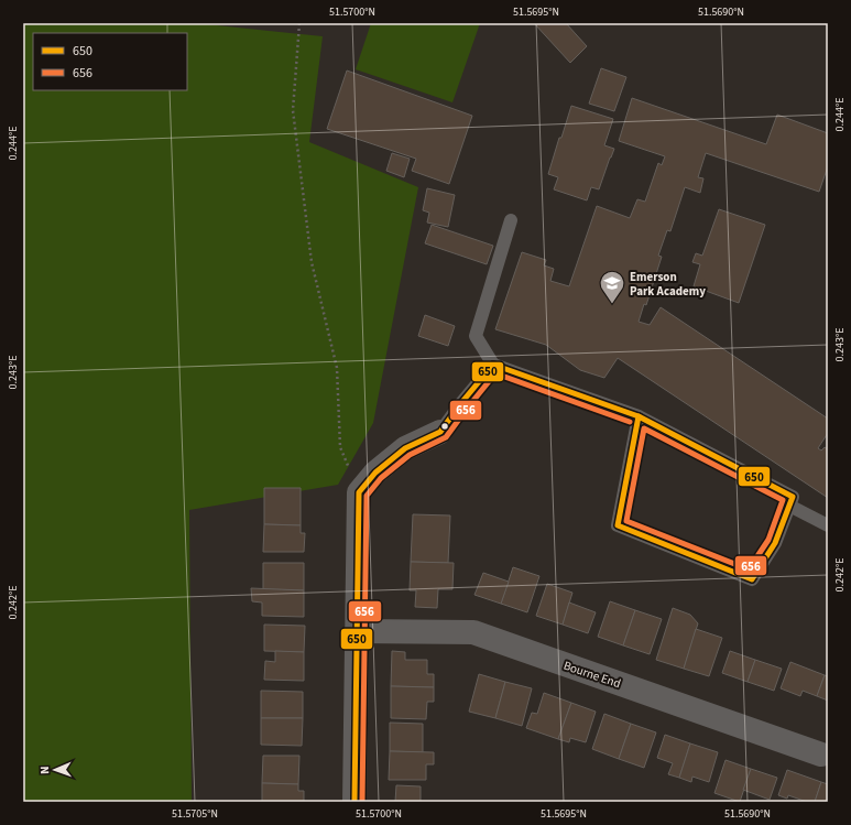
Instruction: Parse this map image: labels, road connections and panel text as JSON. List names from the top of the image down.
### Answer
{
  "streets": {
    "street": ["Bourne End"]
  },
  "places": {
    "school or university": ["Emerson Park Academy"]
  },
  "lines": ["transit line 650", "transit line 656"],
  "legend": ["650", "656"],
  "north": "left",
  "coordinates": [
    "51.5700°N",
    "51.5695°N",
    "51.5690°N",
    "0.244°E",
    "0.243°E",
    "0.242°E",
    "51.5705°N"
  ]
}
